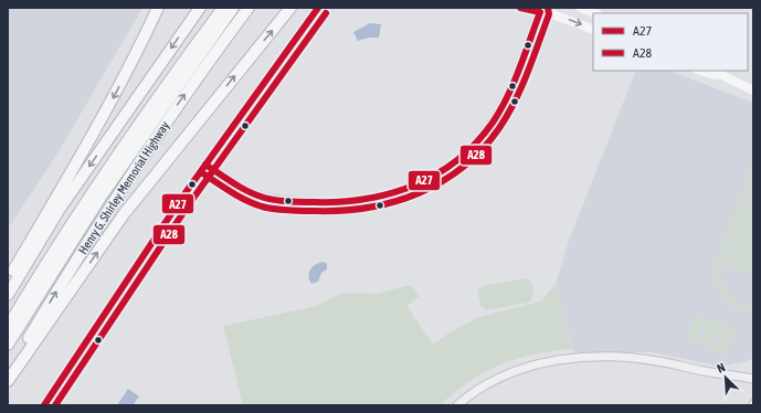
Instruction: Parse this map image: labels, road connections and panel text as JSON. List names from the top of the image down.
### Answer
{
  "streets": {
    "highway": ["Henry G. Shirley Memorial Highway"]
  },
  "lines": ["transit line A27", "transit line A28"],
  "legend": ["A27", "A28"],
  "north": "top left"
}
